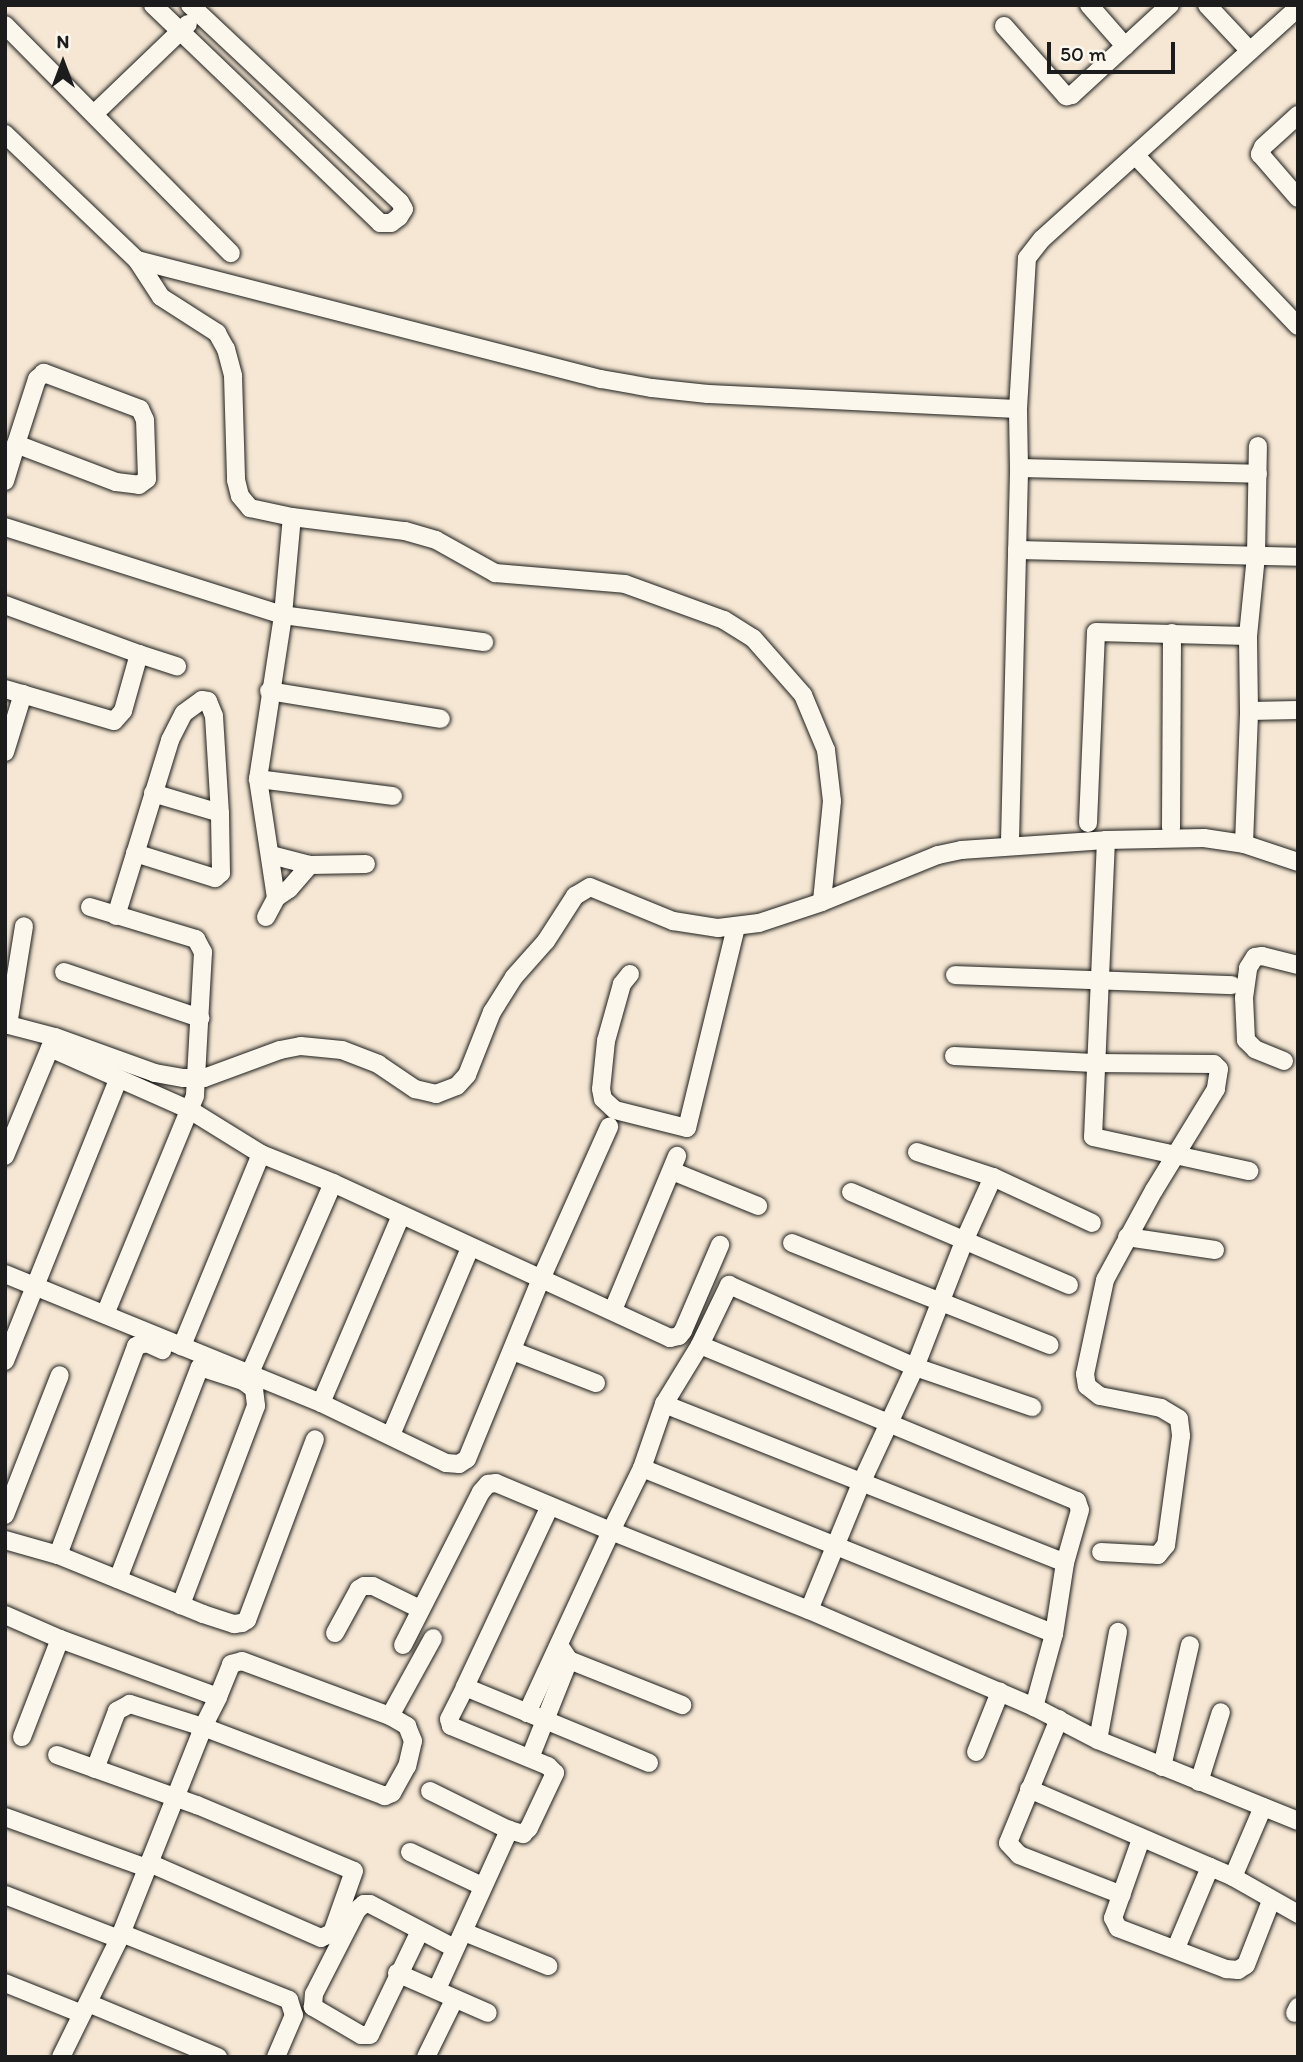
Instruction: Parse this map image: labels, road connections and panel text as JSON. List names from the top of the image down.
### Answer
{
  "scale_bar": "50 m",
  "north": "top"
}
